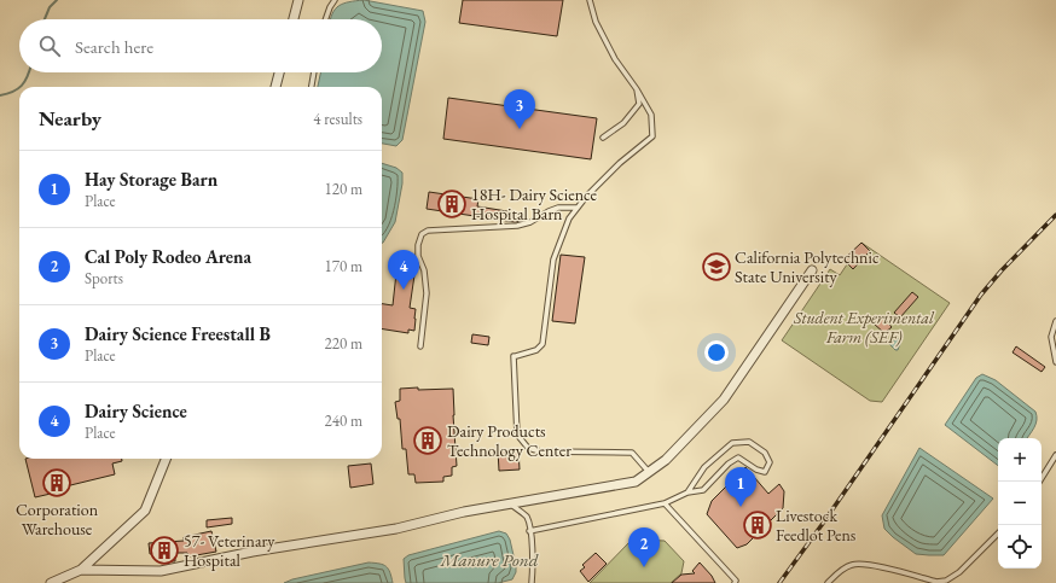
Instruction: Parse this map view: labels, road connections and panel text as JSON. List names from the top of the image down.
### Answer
{
  "water": ["Manure Pond"],
  "parks": ["Student Experimental Farm (SEF)"],
  "places": {
    "building": [
      "18H- Dairy Science Hospital Barn",
      "Dairy Products Technology Center",
      "Corporation Warehouse",
      "Livestock Feedlot Pens",
      "57- Veterinary Hospital"
    ],
    "school or university": ["California Polytechnic State University"]
  },
  "page": {
    "search": "Search here",
    "heading": ["Nearby", "4 results"],
    "pins": [
      "3",
      "4",
      "1",
      "2"
    ],
    "list": [
      {
        "mark": "1",
        "name": "Hay Storage Barn",
        "note": "Place",
        "value": "120 m"
      },
      {
        "mark": "2",
        "name": "Cal Poly Rodeo Arena",
        "note": "Sports",
        "value": "170 m"
      },
      {
        "mark": "3",
        "name": "Dairy Science Freestall B",
        "note": "Place",
        "value": "220 m"
      },
      {
        "mark": "4",
        "name": "Dairy Science",
        "note": "Place",
        "value": "240 m"
      }
    ],
    "map_buttons": ["+", "−"]
  }
}
